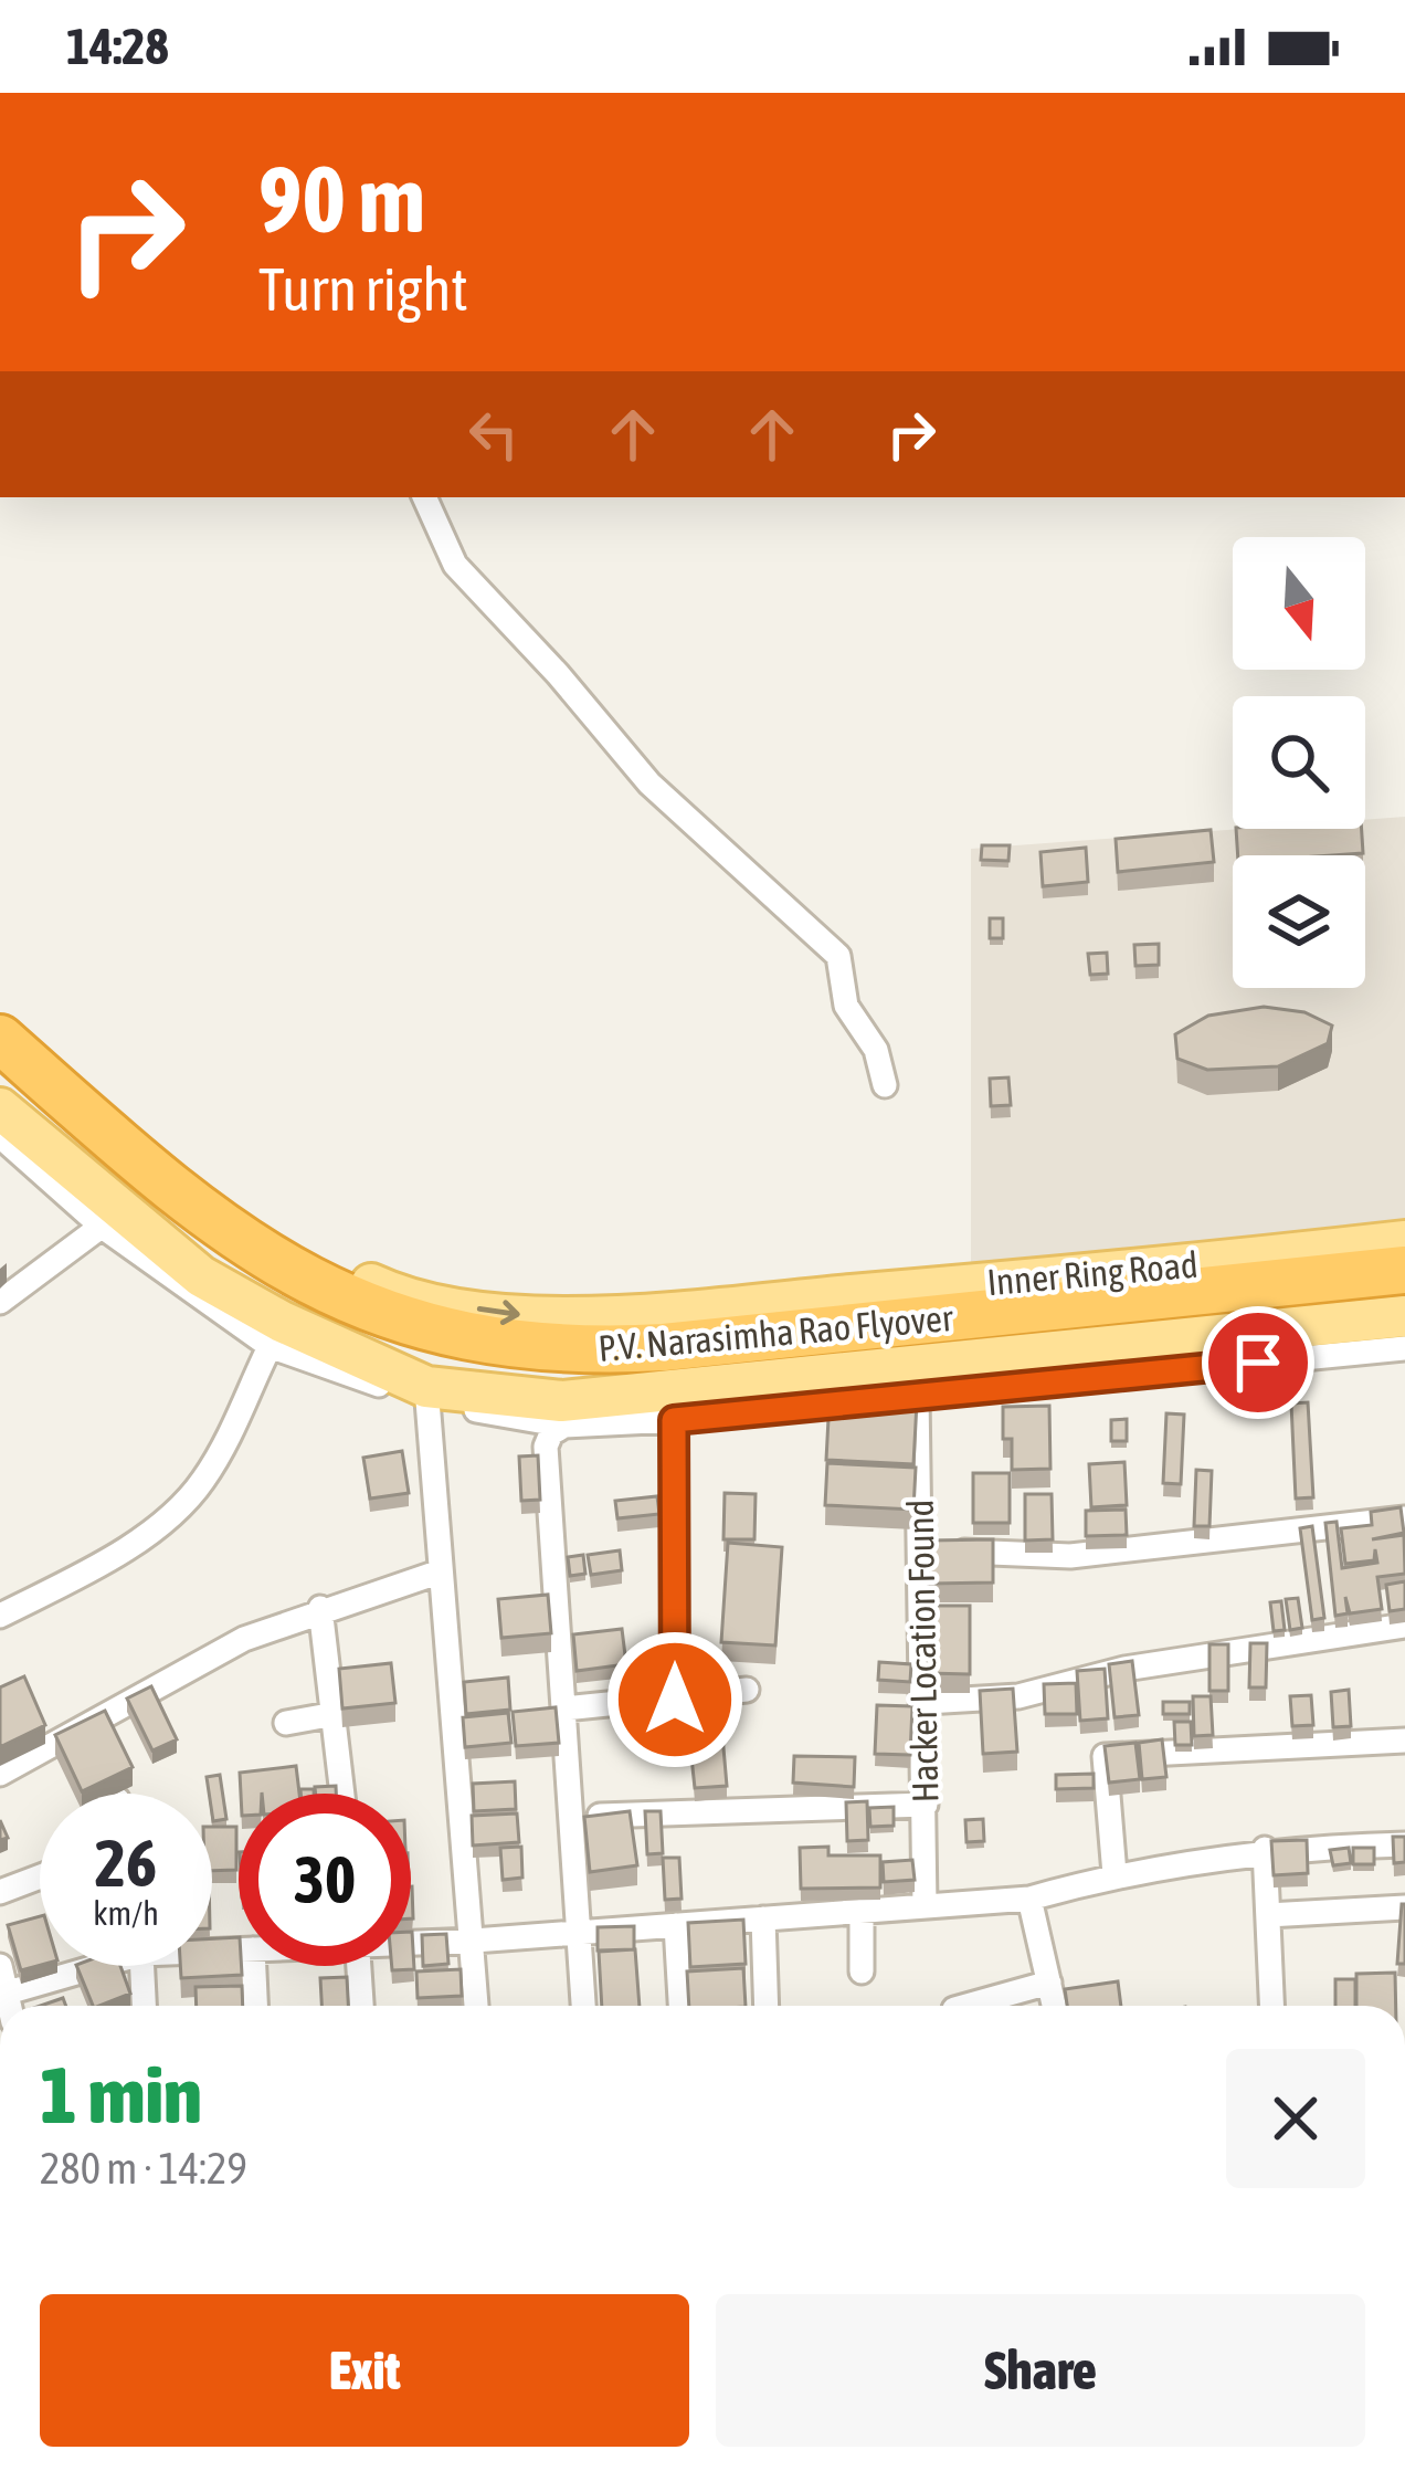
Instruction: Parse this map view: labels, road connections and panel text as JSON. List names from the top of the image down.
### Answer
{
  "streets": {
    "highway": ["P.V. Narasimha Rao Flyover"],
    "main road": ["Inner Ring Road"],
    "street": ["Hacker Location Found"]
  },
  "north": "bottom",
  "page": {
    "status": "14:28",
    "turn": ["90 m", "Turn right"],
    "speed": "26 km/h",
    "limit": "30",
    "heading": ["1 min", "280 m · 14:29"],
    "buttons": ["Exit", "Share"]
  }
}
